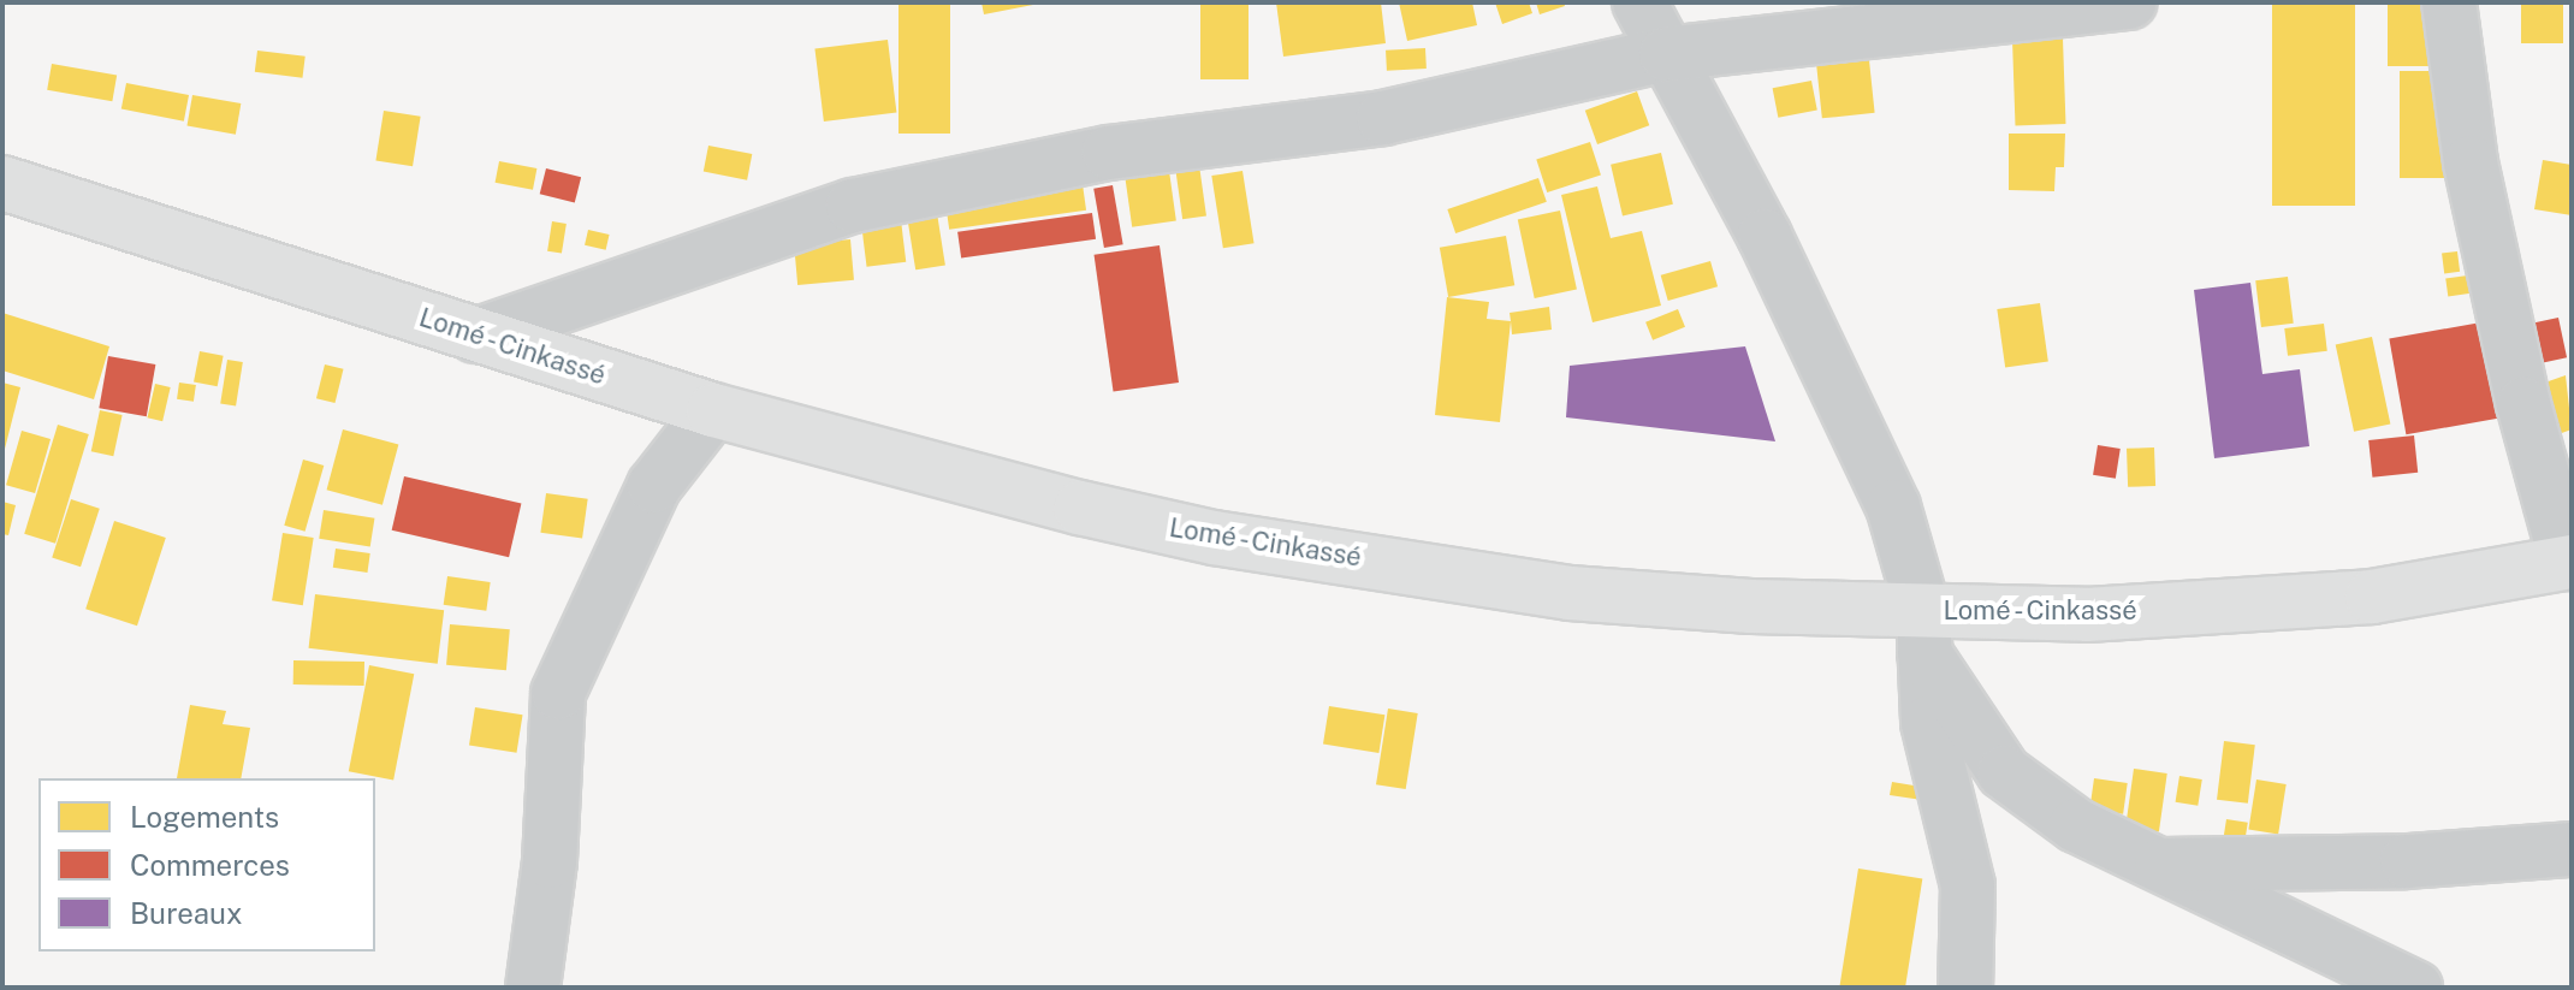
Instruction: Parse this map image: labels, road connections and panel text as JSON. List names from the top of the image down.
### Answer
{
  "streets": {
    "highway": ["Lomé - Cinkassé"]
  },
  "legend": ["Logements", "Commerces", "Bureaux"]
}
